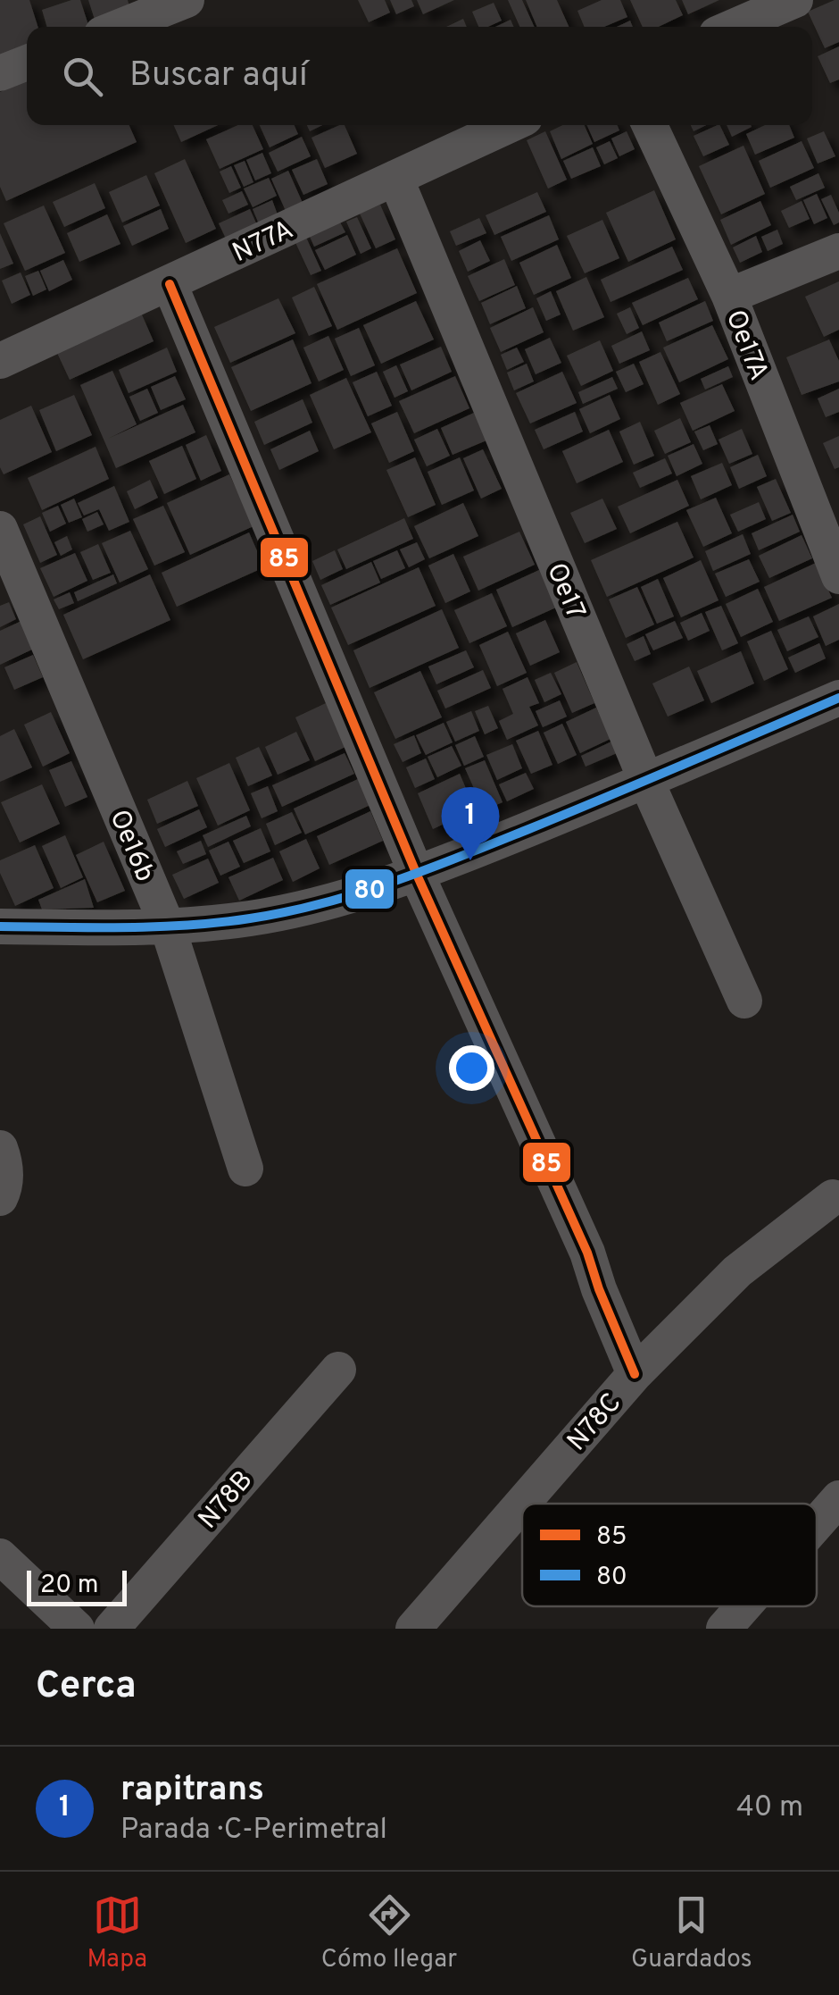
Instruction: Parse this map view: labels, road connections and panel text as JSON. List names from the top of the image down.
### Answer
{
  "streets": {
    "street": [
      "N77A",
      "Oe17A",
      "Oe17",
      "Oe16b",
      "N78C",
      "N78B"
    ]
  },
  "crossings": [
    ["N77A", "Oe17"]
  ],
  "lines": ["transit line 85", "transit line 80"],
  "legend": ["85", "80"],
  "scale_bar": "20 m",
  "page": {
    "search": "Buscar aquí",
    "pins": "1",
    "scale": "20 m",
    "heading": "Cerca",
    "list": [
      {
        "mark": "1",
        "name": "rapitrans",
        "note": "Parada · C-Perimetral",
        "value": "40 m"
      }
    ],
    "nav": ["Mapa", "Cómo llegar", "Guardados"]
  }
}
